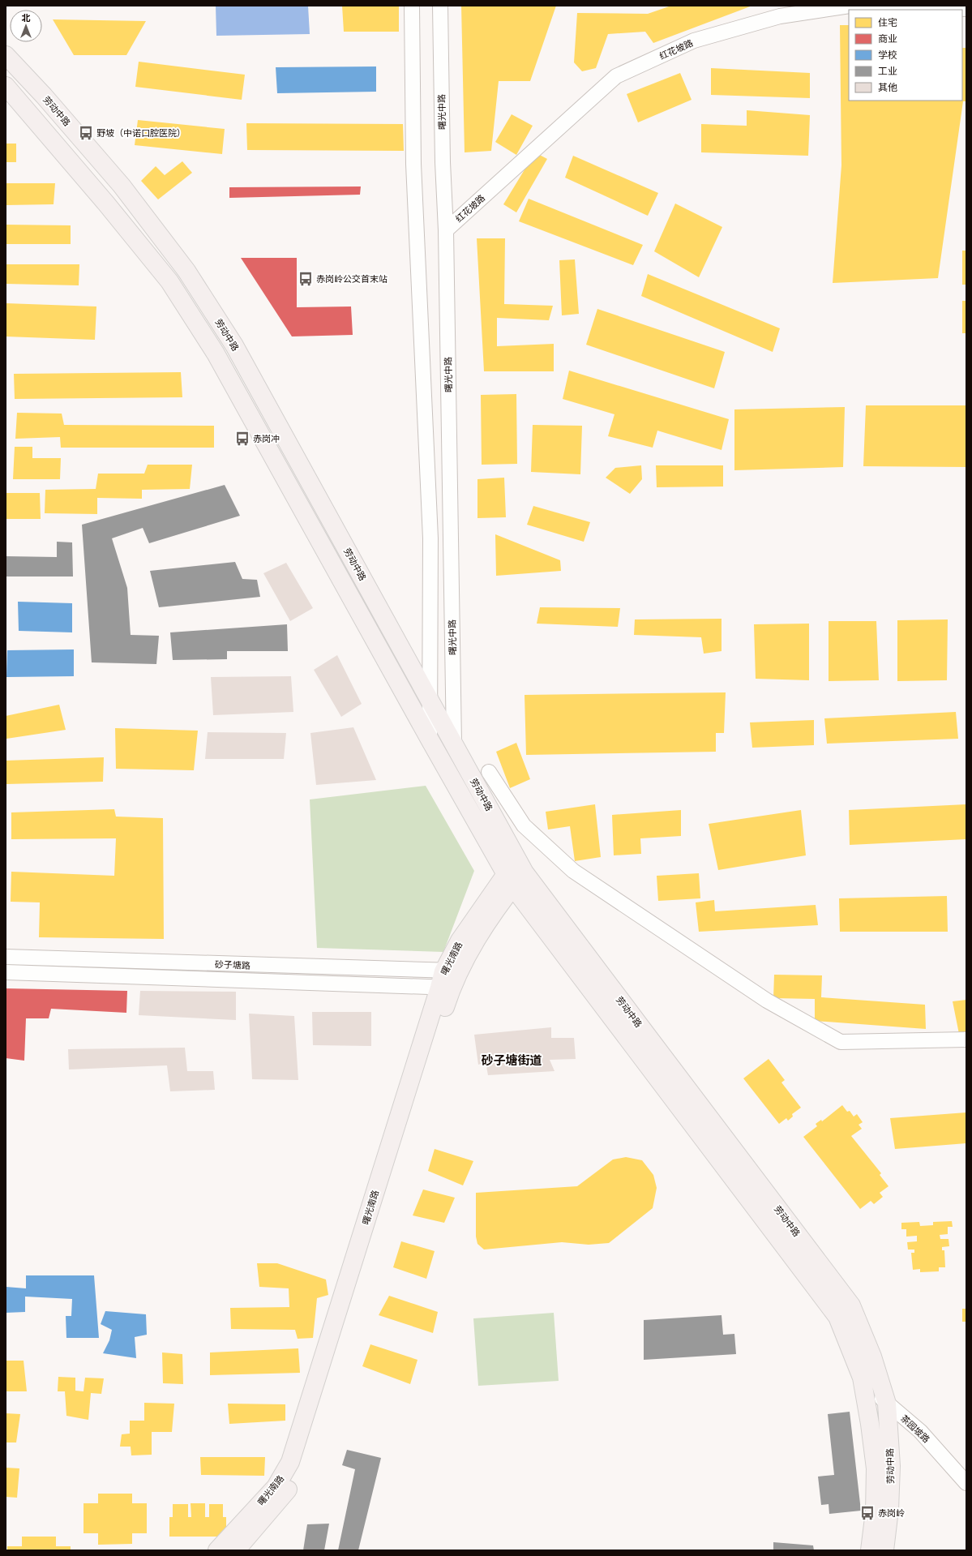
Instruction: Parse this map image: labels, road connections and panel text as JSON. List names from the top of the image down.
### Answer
{
  "streets": {
    "main road": ["劳动中路", "曙光南路"],
    "street": [
      "红花坡路",
      "曙光中路",
      "砂子塘路",
      "茶园坡路"
    ]
  },
  "crossings": [
    ["红花坡路", "曙光中路"],
    ["劳动中路", "曙光中路"],
    ["劳动中路", "曙光南路"],
    ["劳动中路", "茶园坡路"],
    ["曙光南路", "砂子塘路"]
  ],
  "districts": ["砂子塘街道"],
  "places": {
    "bus stop": [
      "野坡（中诺口腔医院）",
      "赤岗岭公交首末站",
      "赤岗冲",
      "赤岗岭"
    ]
  },
  "legend": [
    "住宅",
    "商业",
    "学校",
    "工业",
    "其他"
  ],
  "north": "top"
}
